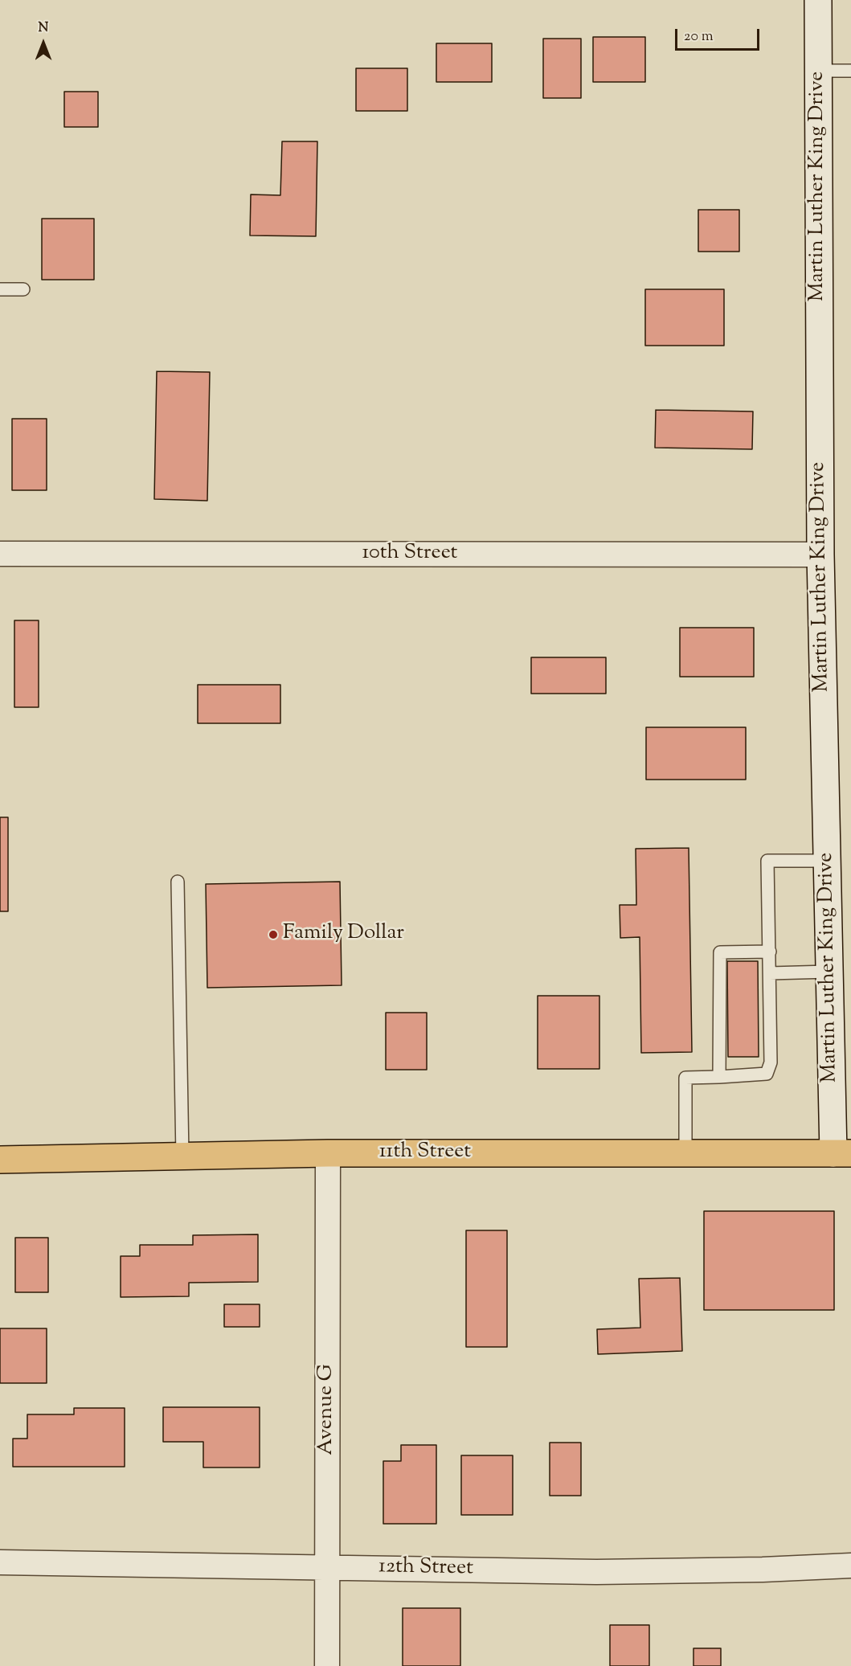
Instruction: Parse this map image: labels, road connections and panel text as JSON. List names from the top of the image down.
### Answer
{
  "streets": {
    "main road": ["11th Street"],
    "street": [
      "Martin Luther King Drive",
      "10th Street",
      "Avenue G",
      "12th Street"
    ]
  },
  "crossings": [
    ["Martin Luther King Drive", "10th Street"],
    ["Martin Luther King Drive", "11th Street"],
    ["11th Street", "Avenue G"],
    ["Avenue G", "12th Street"]
  ],
  "places": ["Family Dollar"],
  "scale_bar": "20 m",
  "north": "top"
}
